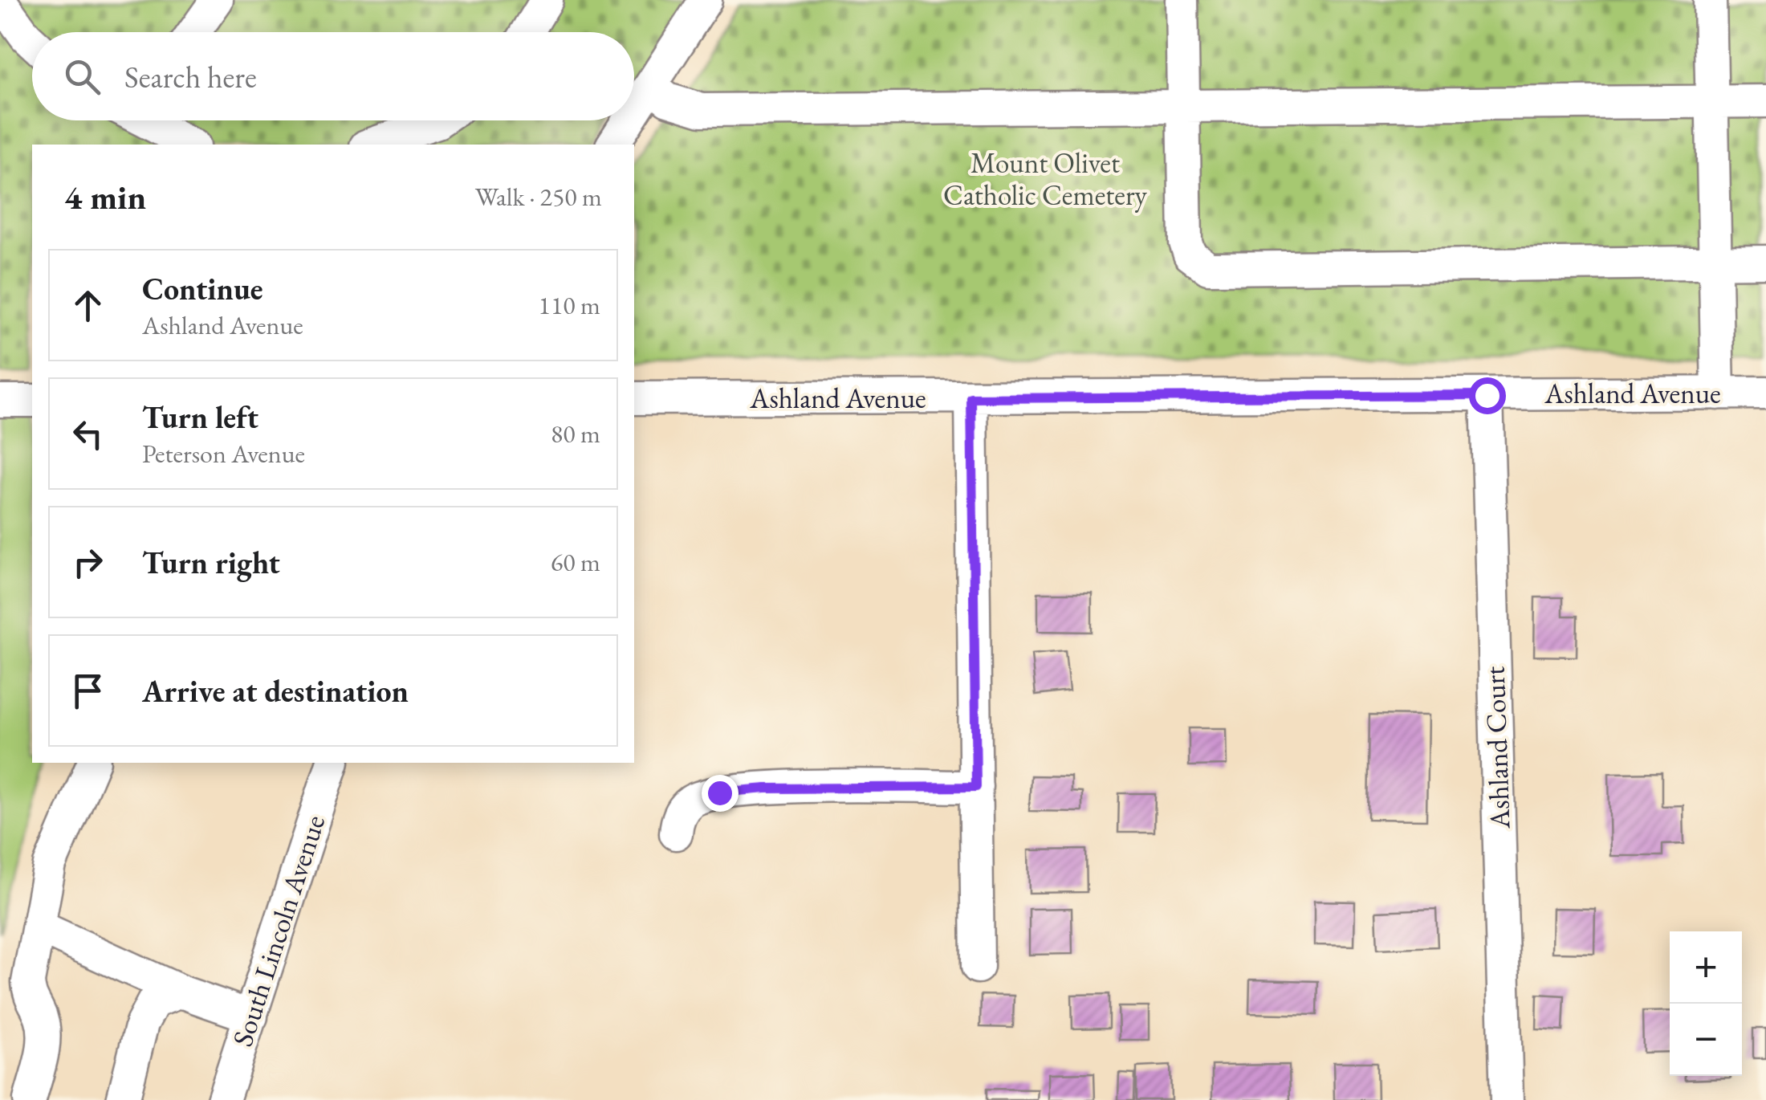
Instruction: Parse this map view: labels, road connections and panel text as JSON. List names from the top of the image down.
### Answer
{
  "streets": {
    "street": ["Ashland Avenue", "Ashland Court", "South Lincoln Avenue"]
  },
  "crossings": [
    ["Ashland Avenue", "Ashland Court"]
  ],
  "parks": ["Mount Olivet Catholic Cemetery"],
  "page": {
    "search": "Search here",
    "heading": ["4 min", "Walk · 250 m"],
    "list": [
      ["Continue", "Ashland Avenue", "110 m"],
      ["Turn left", "Peterson Avenue", "80 m"],
      ["Turn right", "60 m"],
      "Arrive at destination"
    ],
    "map_buttons": ["+", "−"]
  }
}
